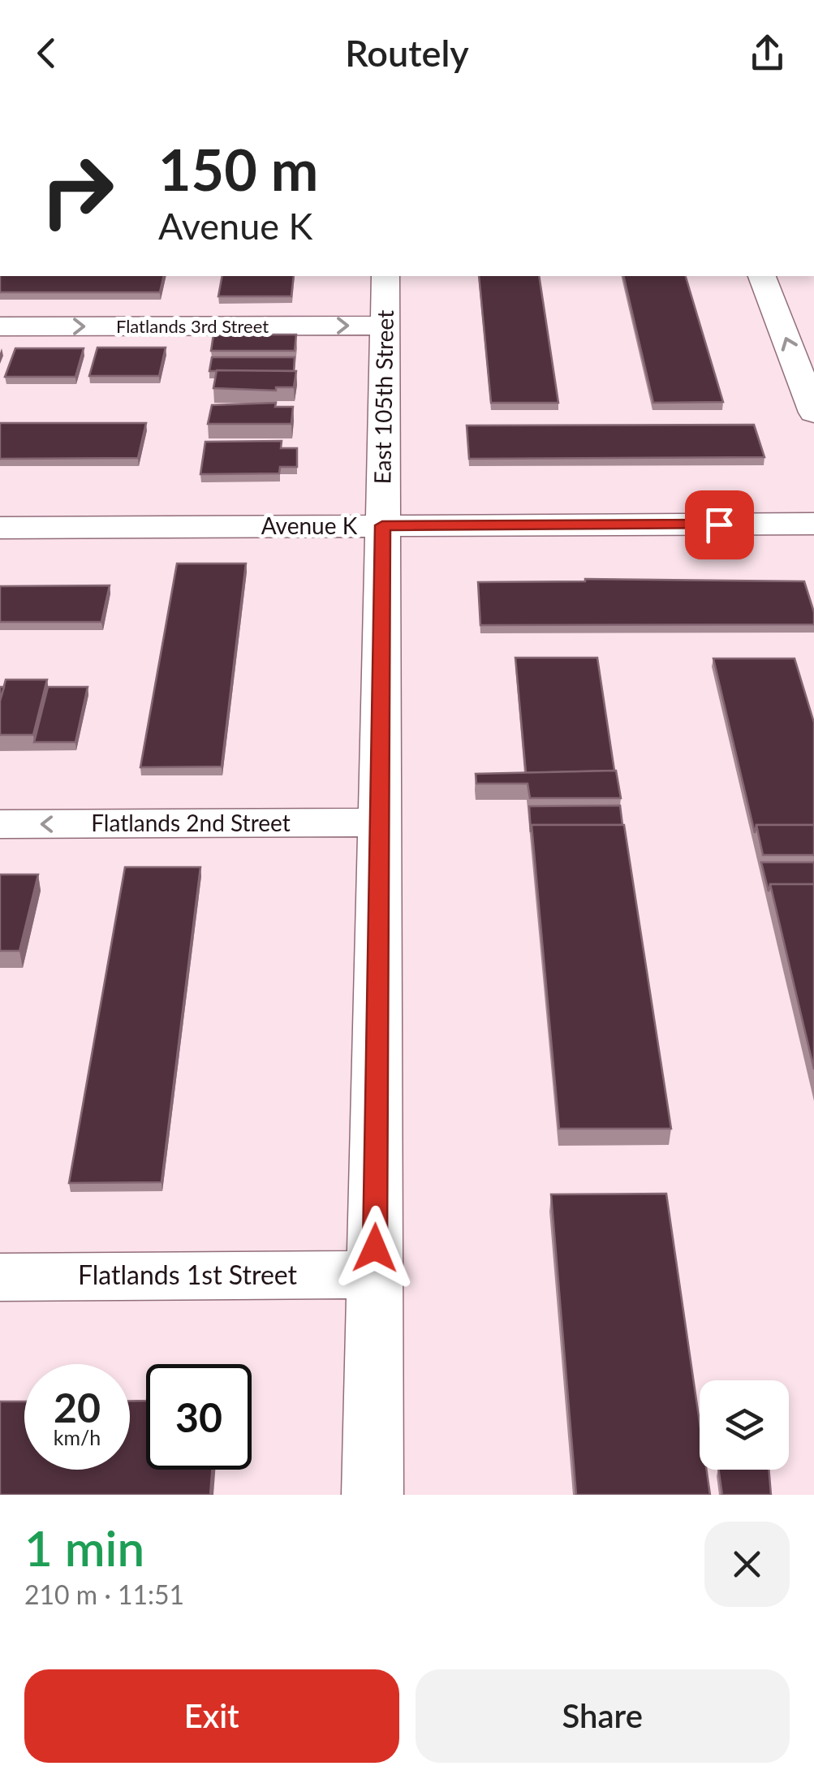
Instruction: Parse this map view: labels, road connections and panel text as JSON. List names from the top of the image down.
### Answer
{
  "streets": {
    "street": [
      "Flatlands 3rd Street",
      "East 105th Street",
      "Avenue K",
      "Flatlands 2nd Street",
      "Flatlands 1st Street"
    ]
  },
  "crossings": [
    ["Flatlands 3rd Street", "East 105th Street"],
    ["East 105th Street", "Avenue K"],
    ["East 105th Street", "Flatlands 2nd Street"],
    ["East 105th Street", "Flatlands 1st Street"]
  ],
  "one_way": ["Flatlands 3rd Street", "Flatlands 2nd Street"],
  "page": {
    "header": "Routely",
    "turn": ["150 m", "Avenue K"],
    "speed": "20 km/h",
    "limit": "30",
    "heading": ["1 min", "210 m · 11:51"],
    "buttons": ["Exit", "Share"]
  }
}
